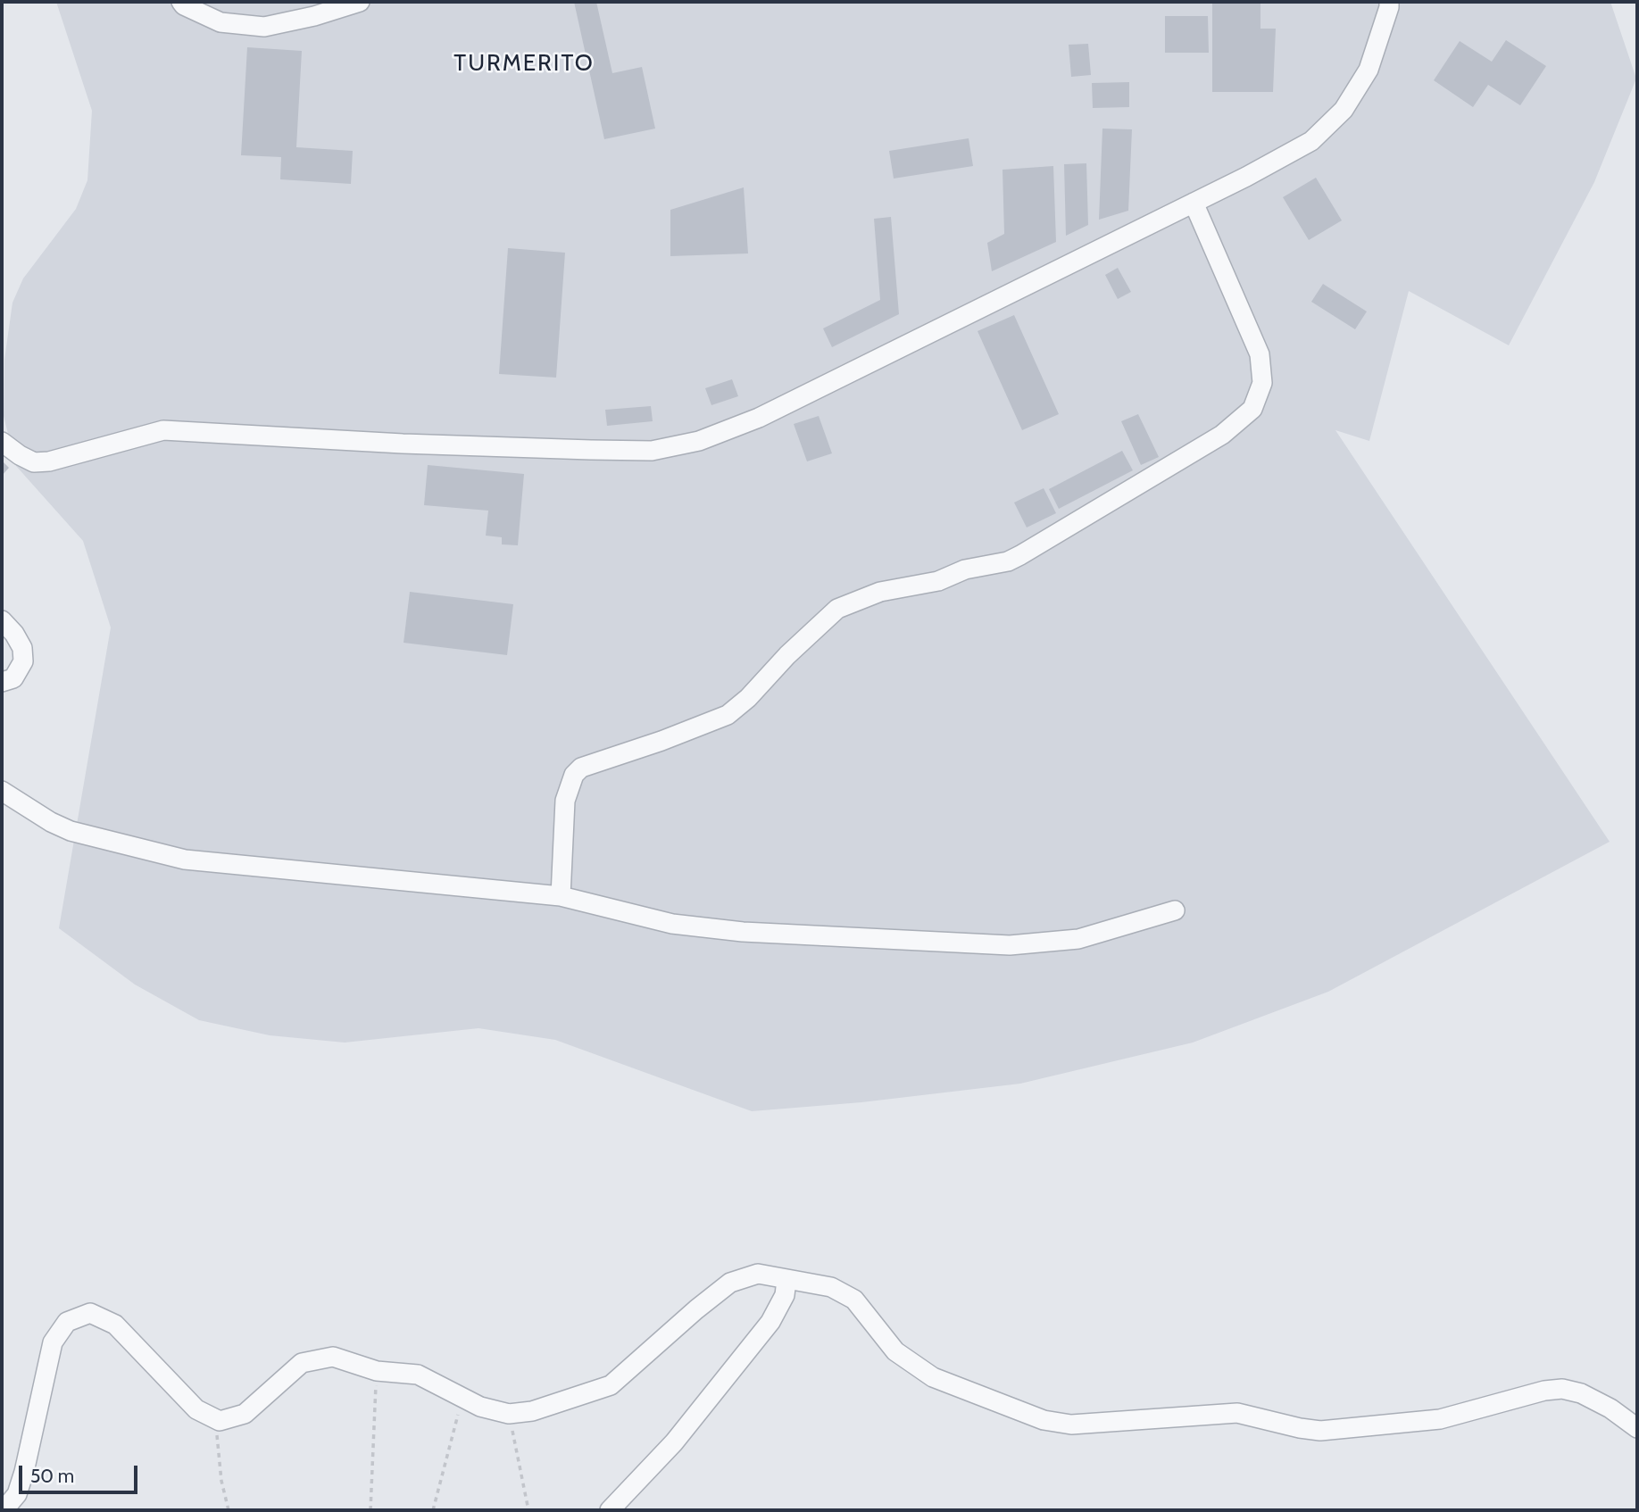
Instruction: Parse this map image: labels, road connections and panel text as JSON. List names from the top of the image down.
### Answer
{
  "districts": ["TURMERITO"],
  "scale_bar": "50 m"
}
